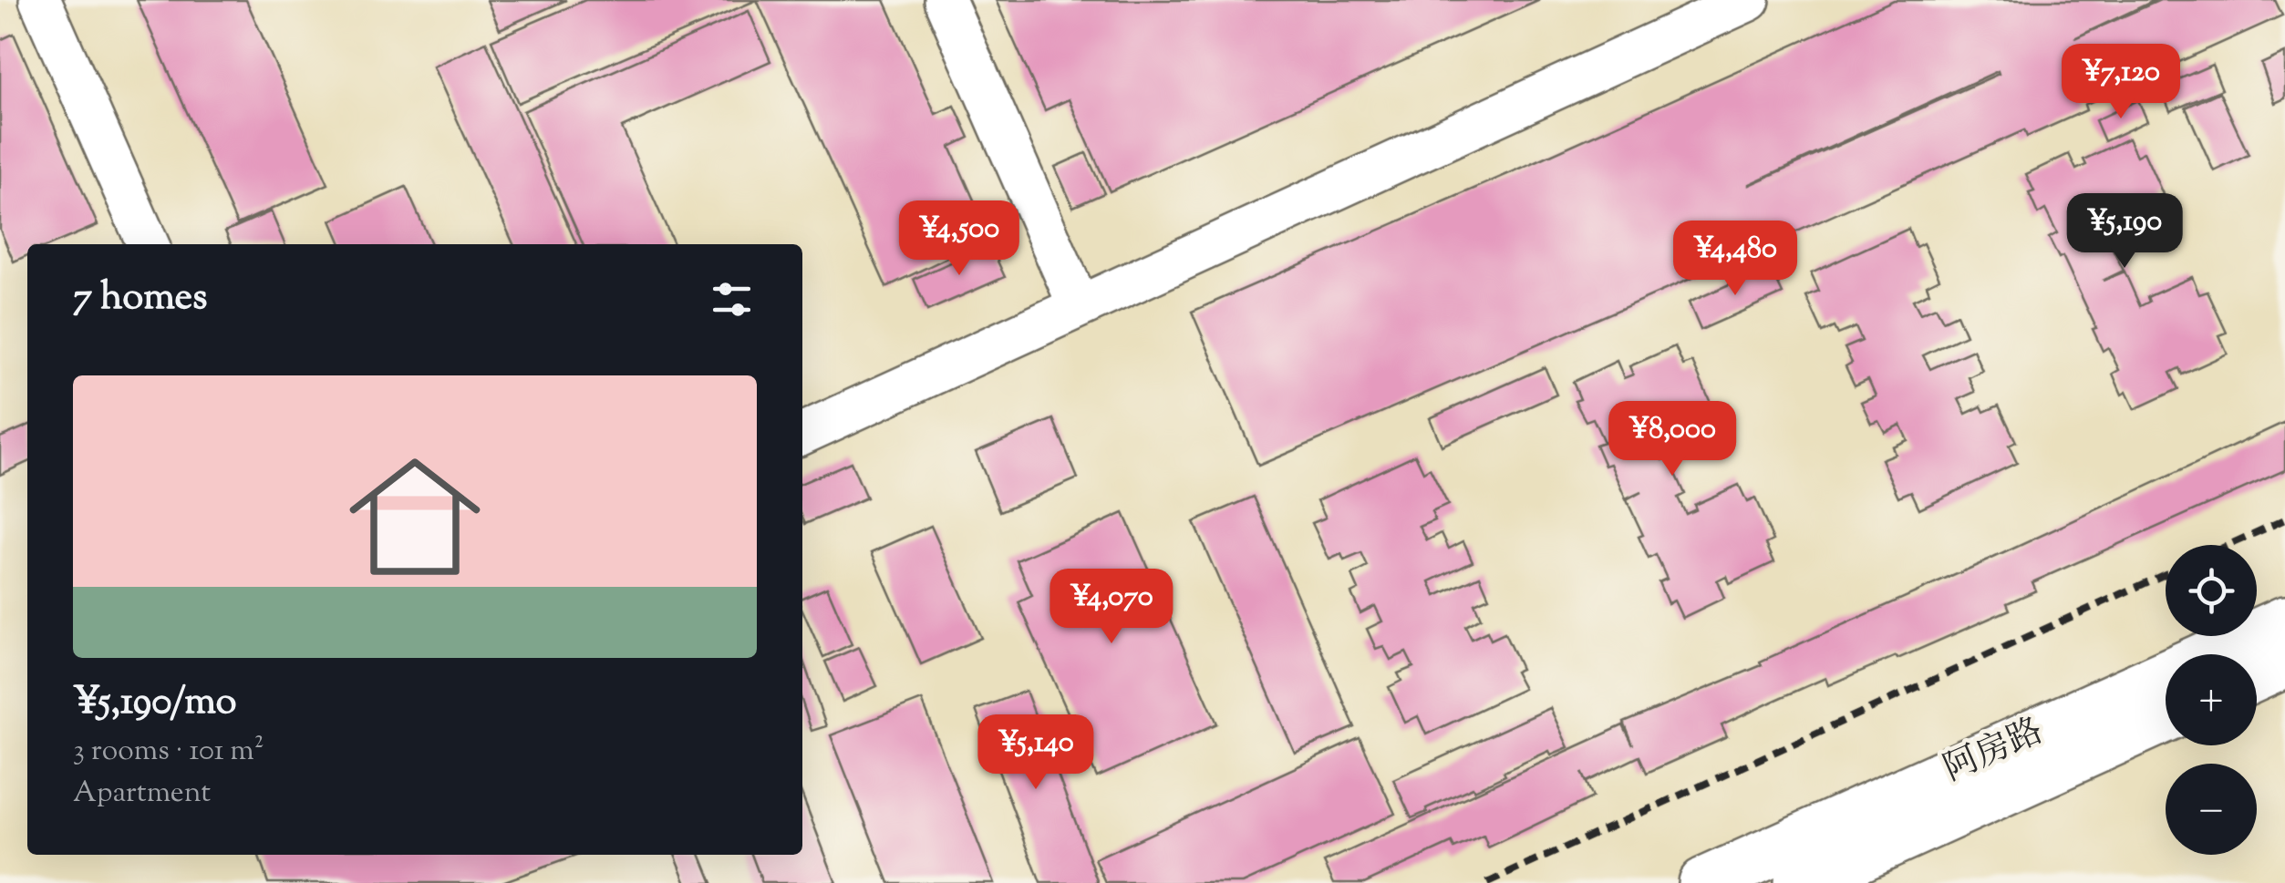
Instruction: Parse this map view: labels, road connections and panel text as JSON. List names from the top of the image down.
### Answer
{
  "streets": {
    "main road": ["阿房路"]
  },
  "page": {
    "price": [
      "¥7,120",
      "¥5,190",
      "¥4,500",
      "¥4,480",
      "¥8,000",
      "¥4,070",
      "¥5,140"
    ],
    "heading": "7 homes",
    "list": [
      {
        "name": "¥5,190/mo",
        "note": "3 rooms · 101 m² · Apartment"
      }
    ],
    "map_buttons": ["+", "−"]
  }
}
